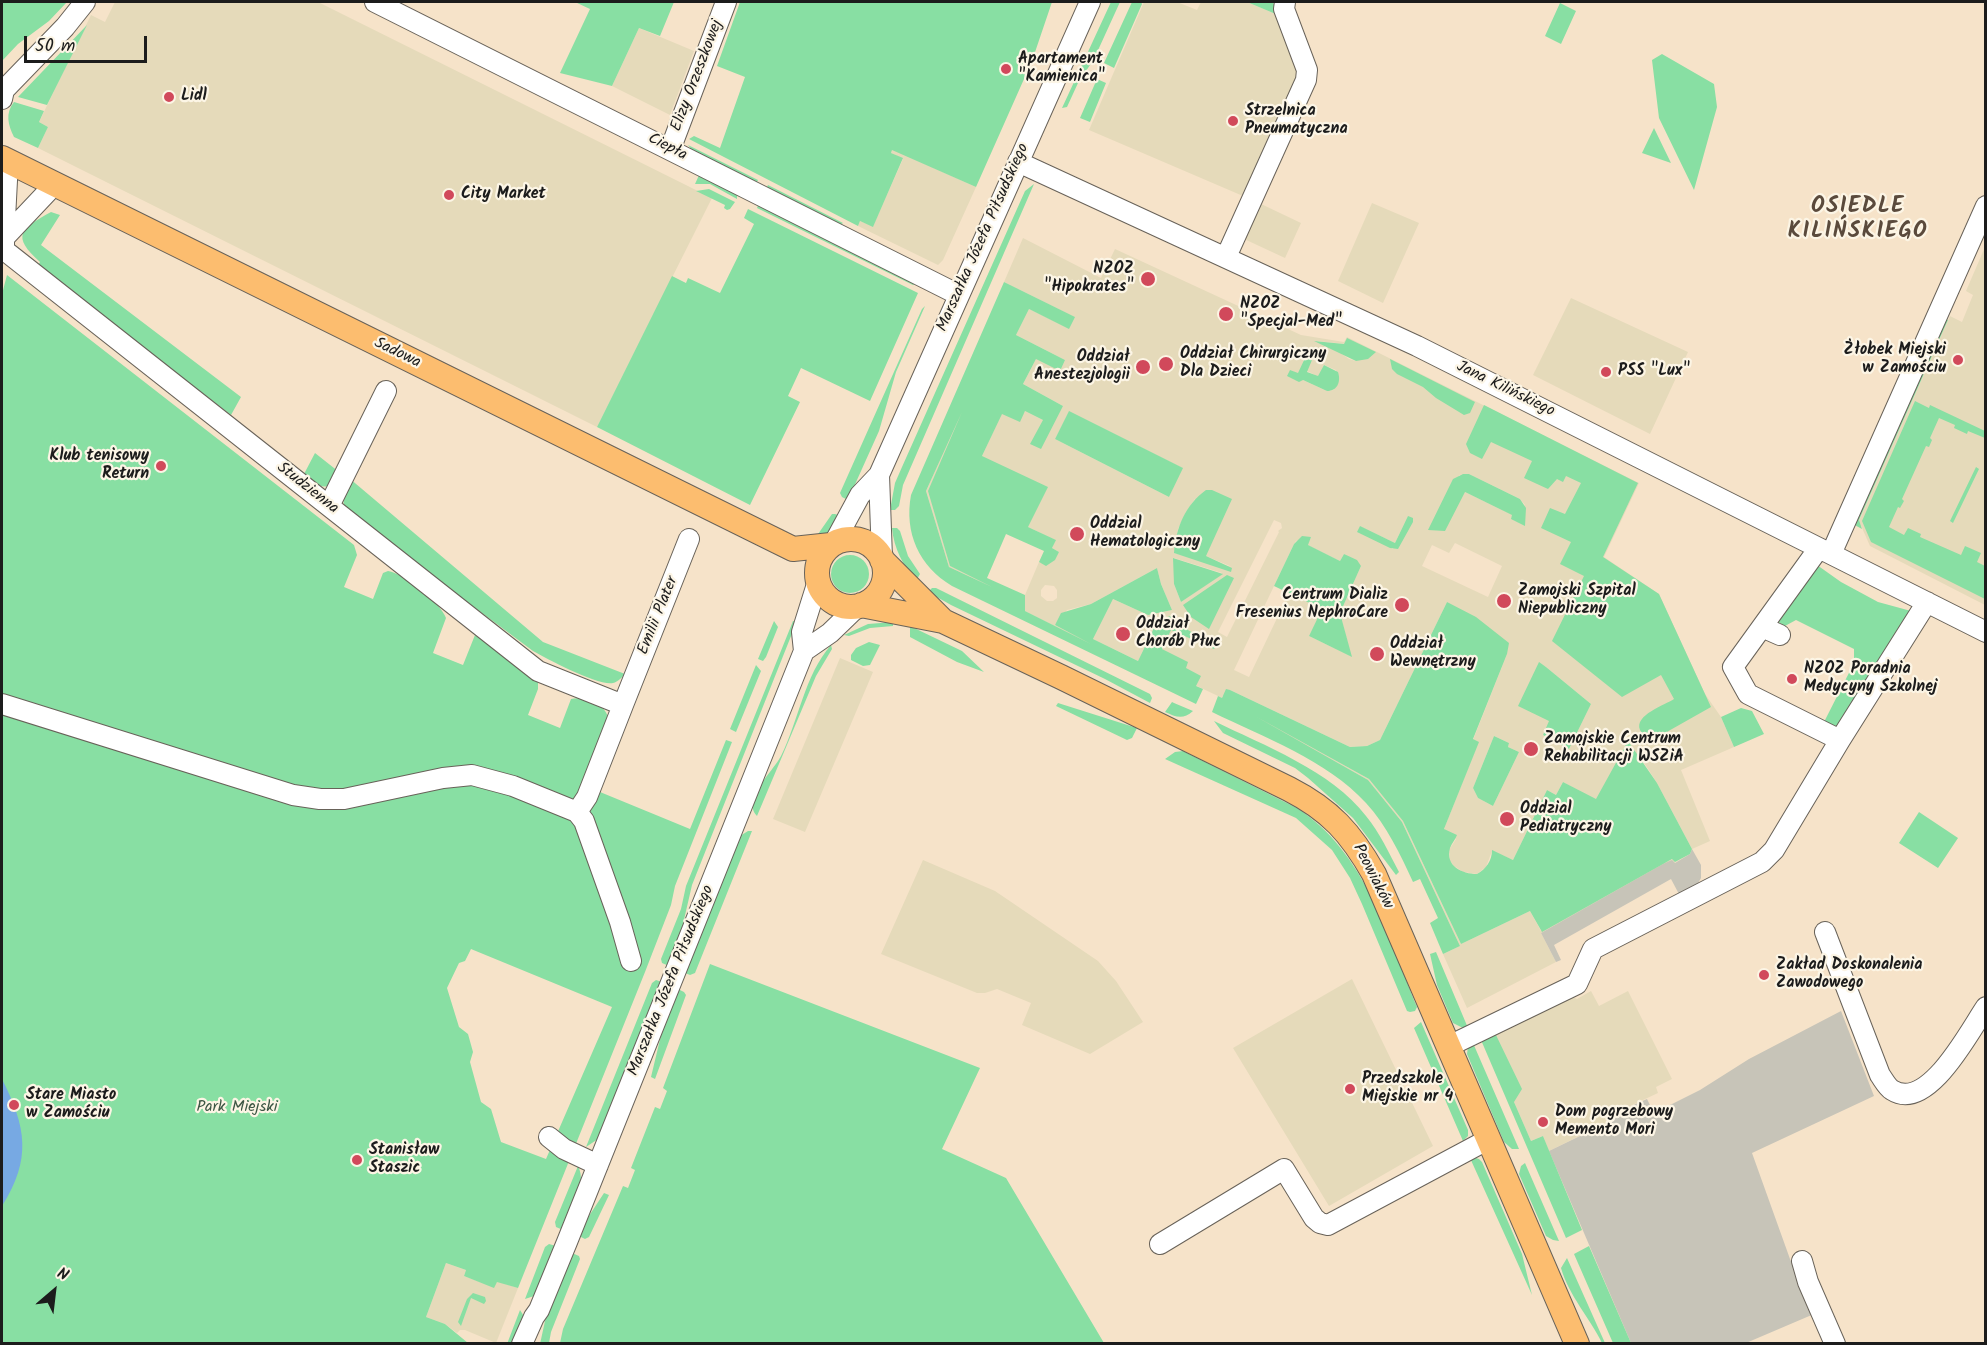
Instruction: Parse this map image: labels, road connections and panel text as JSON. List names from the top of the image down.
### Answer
{
  "streets": {
    "main road": ["Sadowa", "Peowiaków"],
    "street": [
      "Elizy Orzeszkowej",
      "Ciepła",
      "Marszałka Józefa Piłsudskiego",
      "Jana Kilińskiego",
      "Studzienna",
      "Emilii Plater"
    ]
  },
  "crossings": [
    ["Elizy Orzeszkowej", "Ciepła"],
    ["Ciepła", "Marszałka Józefa Piłsudskiego"],
    ["Marszałka Józefa Piłsudskiego", "Sadowa"],
    ["Marszałka Józefa Piłsudskiego", "Jana Kilińskiego"],
    ["Marszałka Józefa Piłsudskiego", "Peowiaków"],
    ["Sadowa", "Peowiaków"],
    ["Studzienna", "Emilii Plater"]
  ],
  "districts": ["OSIEDLE KILIŃSKIEGO"],
  "parks": ["Park Miejski"],
  "places": [
    "Apartament \"Kamienica\"",
    "Lidl",
    "Strzelnica Pneumatyczna",
    "City Market",
    "NZOZ \"Hipokrates\"",
    "NZOZ \"Specjal-Med\"",
    "Żłobek Miejski w Zamościu",
    "Oddział Chirurgiczny Dla Dzieci",
    "Oddział Anestezjologii",
    "PSS \"Lux\"",
    "Klub tenisowy Return",
    "Oddzial Hematologiczny",
    "Zamojski Szpital Niepubliczny",
    "Centrum Dializ Fresenius NephroCare",
    "Oddział Chorób Płuc",
    "Oddział Wewnętrzny",
    "NZOZ Poradnia Medycyny Szkolnej",
    "Zamojskie Centrum Rehabilitacji WSZiA",
    "Oddzial Pediatryczny",
    "Zakład Doskonalenia Zawodowego",
    "Przedszkole Miejskie nr 4",
    "Stare Miasto w Zamościu",
    "Dom pogrzebowy Memento Mori",
    "Stanisław Staszic"
  ],
  "scale_bar": "50 m",
  "north": "top right"
}
